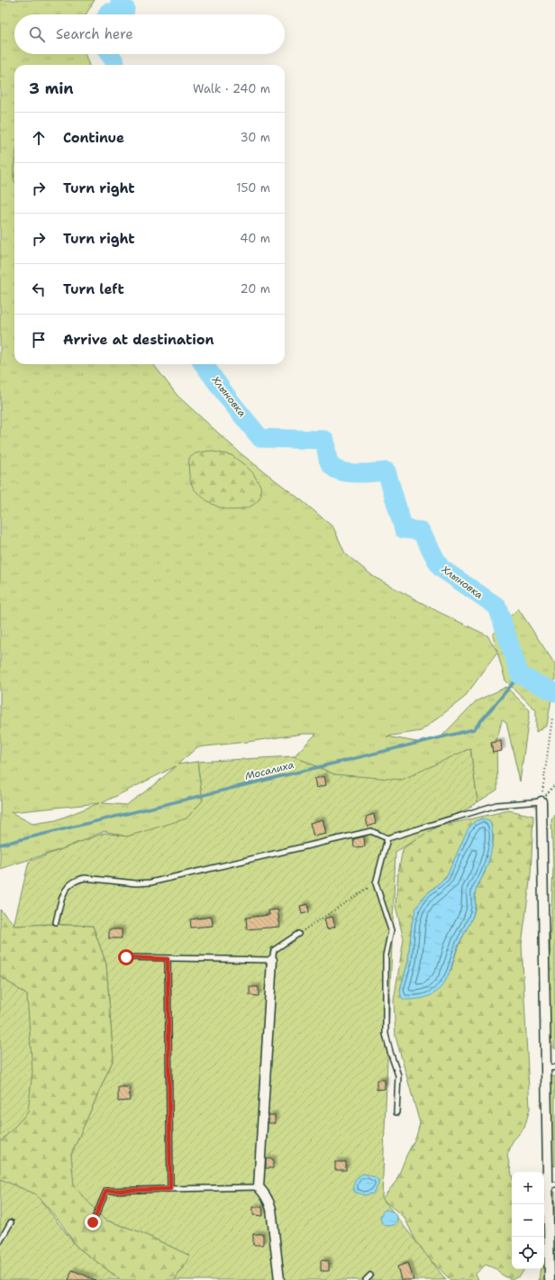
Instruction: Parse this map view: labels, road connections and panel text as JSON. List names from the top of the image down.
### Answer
{
  "water": ["Хлыновка", "Мосалиха"],
  "page": {
    "search": "Search here",
    "heading": ["3 min", "Walk · 240 m"],
    "list": [
      ["Continue", "30 m"],
      ["Turn right", "150 m"],
      ["Turn right", "40 m"],
      ["Turn left", "20 m"],
      "Arrive at destination"
    ],
    "map_buttons": ["+", "−"]
  }
}
